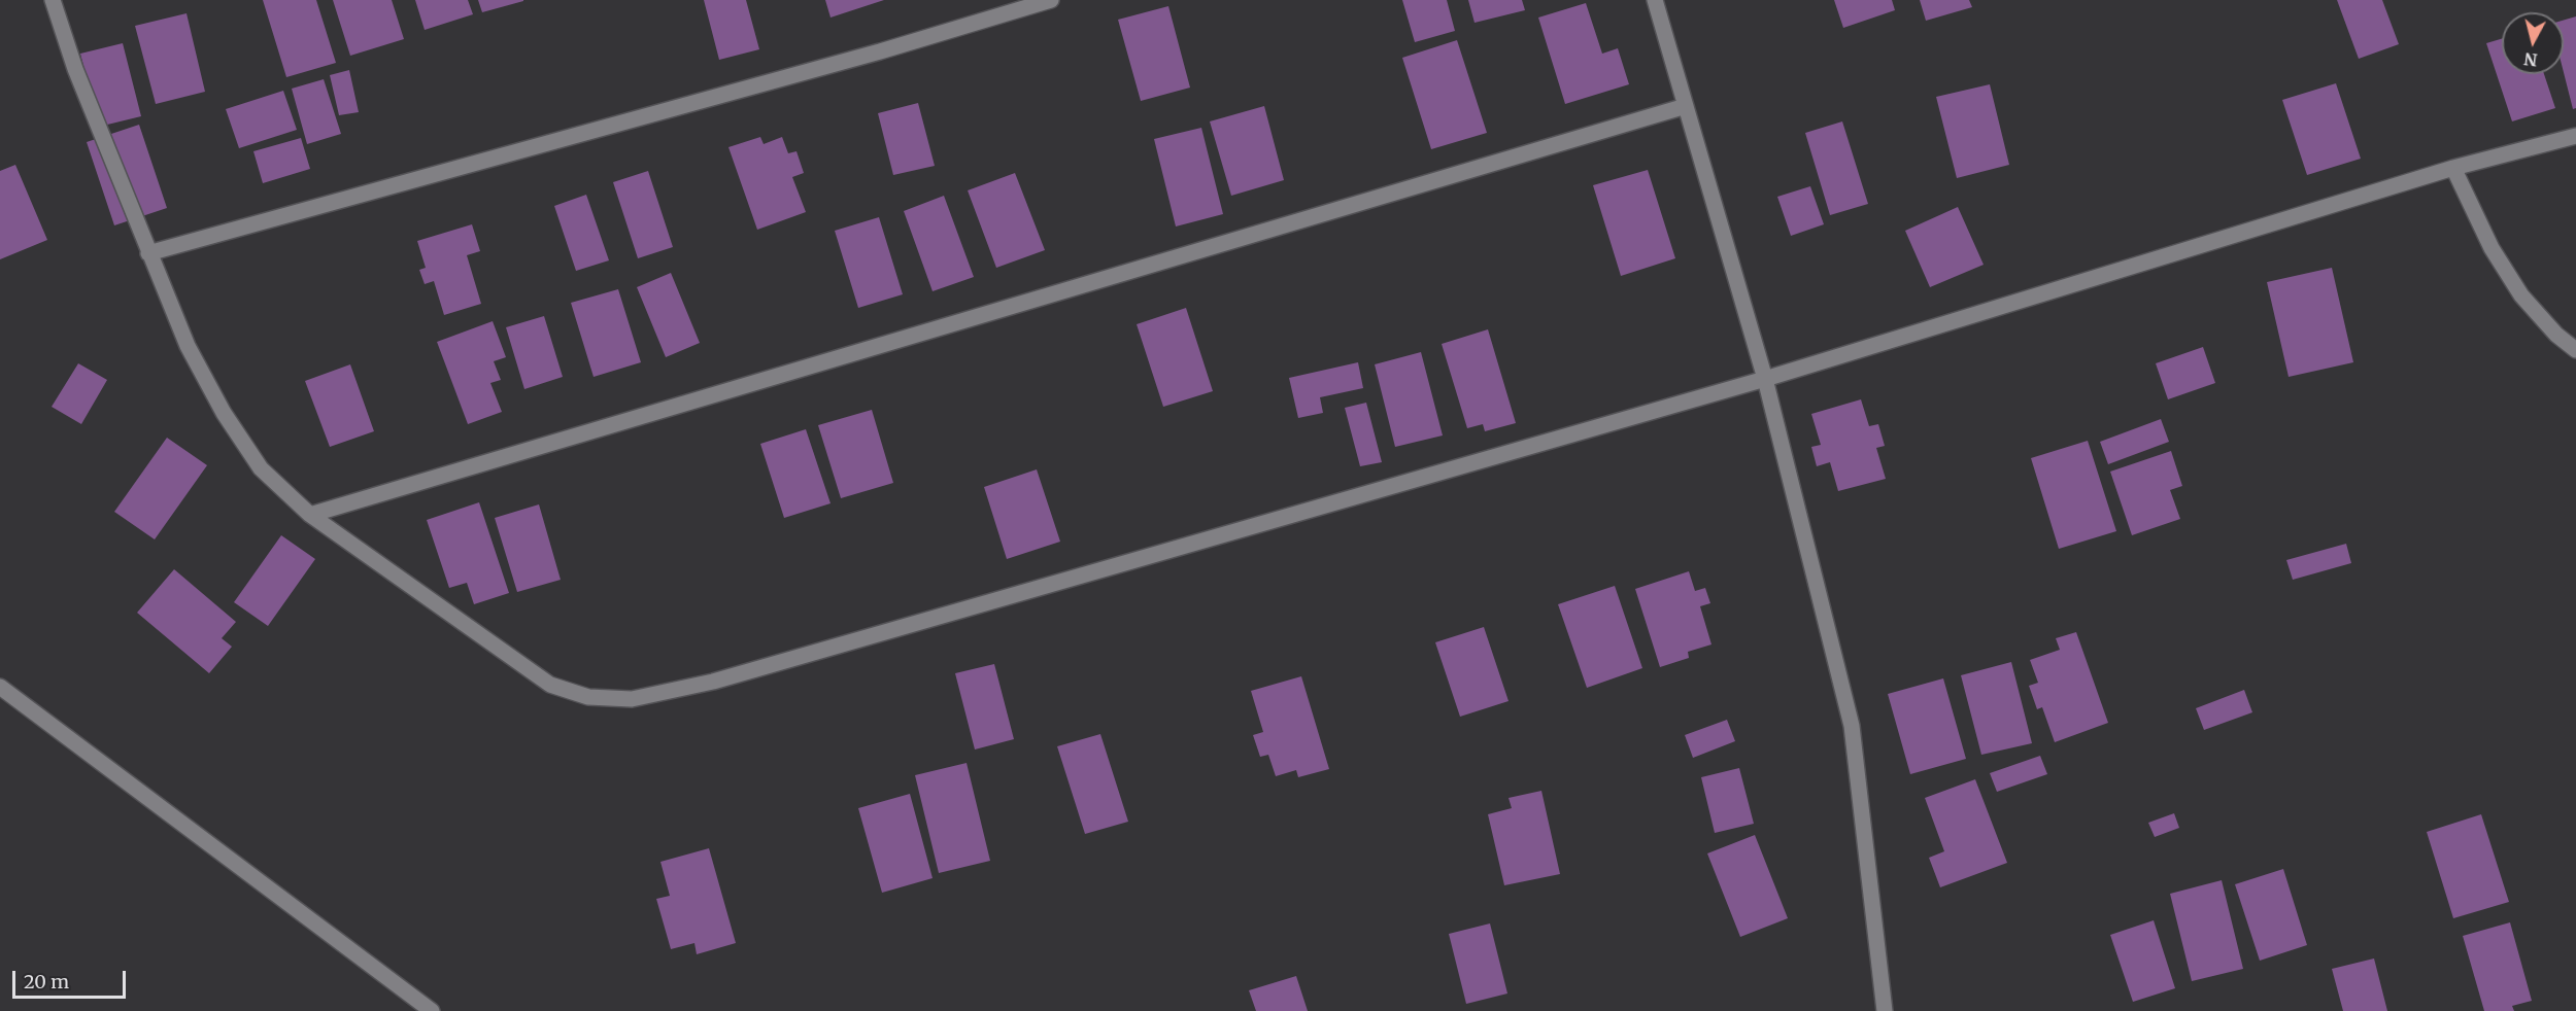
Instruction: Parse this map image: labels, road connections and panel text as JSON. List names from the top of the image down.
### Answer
{
  "scale_bar": "20 m",
  "north": "bottom"
}
